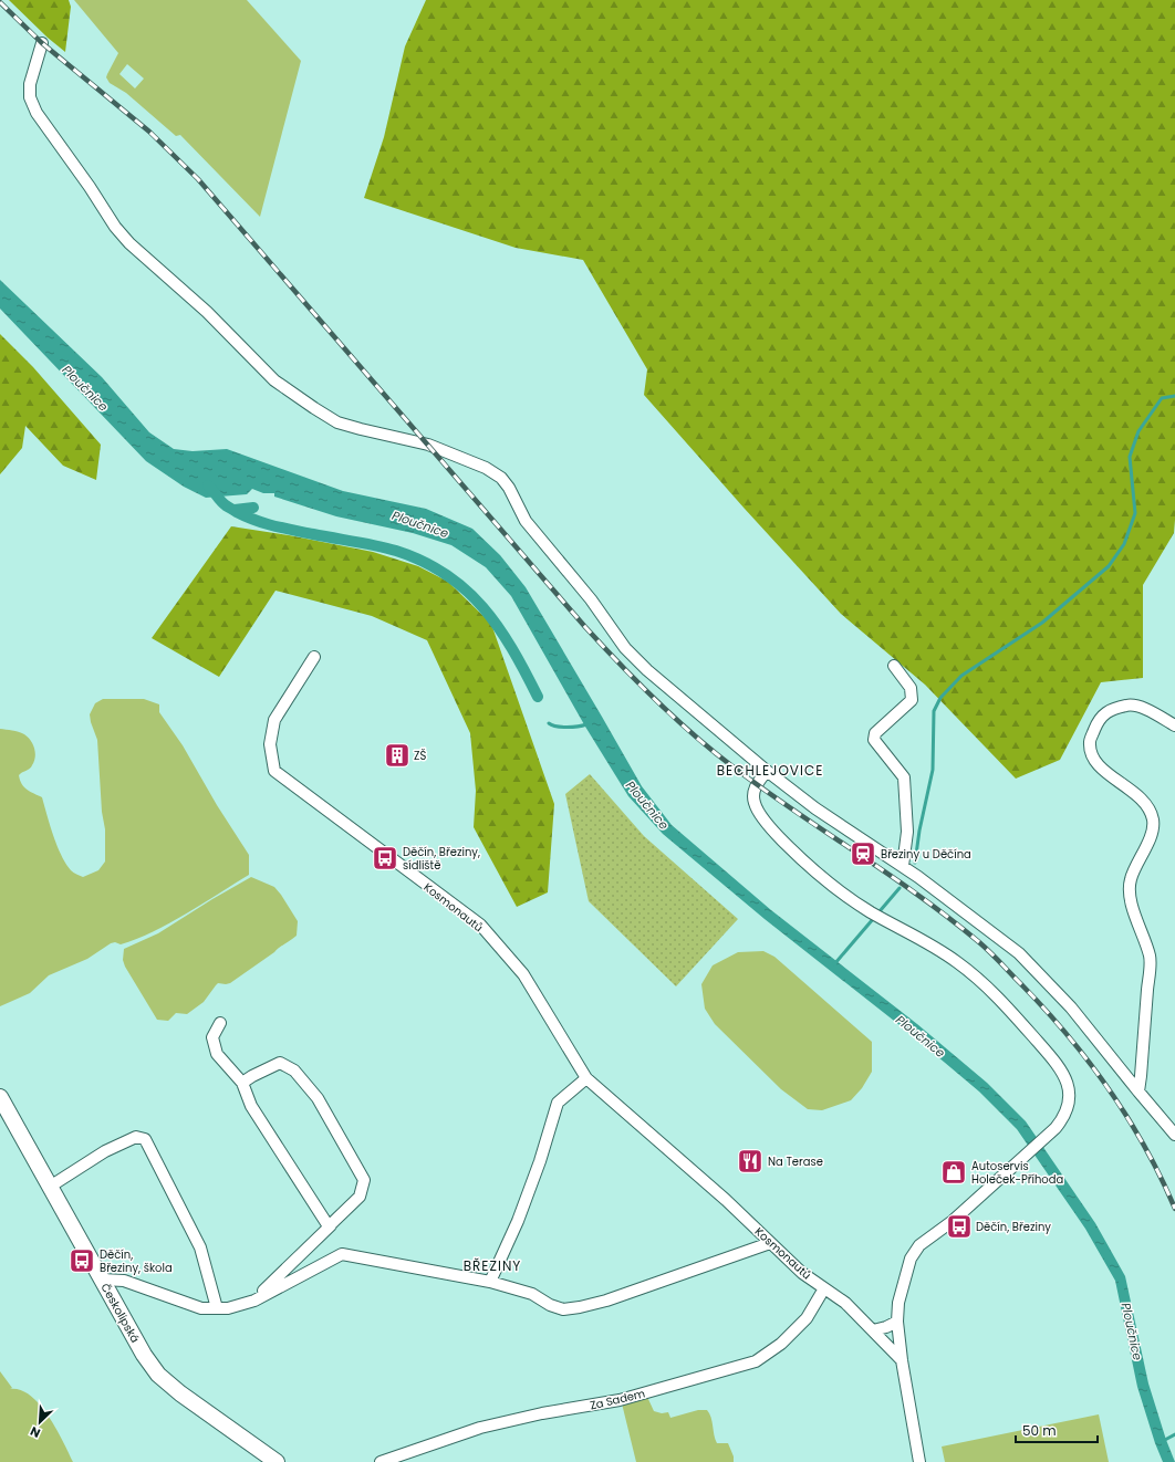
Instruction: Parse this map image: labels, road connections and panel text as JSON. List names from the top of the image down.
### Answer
{
  "streets": {
    "main road": ["Českolipská"],
    "street": ["Kosmonautů", "Za Sadem"]
  },
  "crossings": [
    ["Kosmonautů", "Za Sadem"]
  ],
  "districts": ["BECHLEJOVICE", "BŘEZINY"],
  "water": ["Ploučnice"],
  "places": {
    "building": ["ZŠ"],
    "station": ["Březiny u Děčína"],
    "bus stop": ["Děčín, Březiny, sídliště", "Děčín, Březiny", "Děčín, Březiny, škola"],
    "restaurant": ["Na Terase"],
    "shop": ["Autoservis Holeček-Příhoda"]
  },
  "scale_bar": "50 m",
  "north": "bottom left"
}
